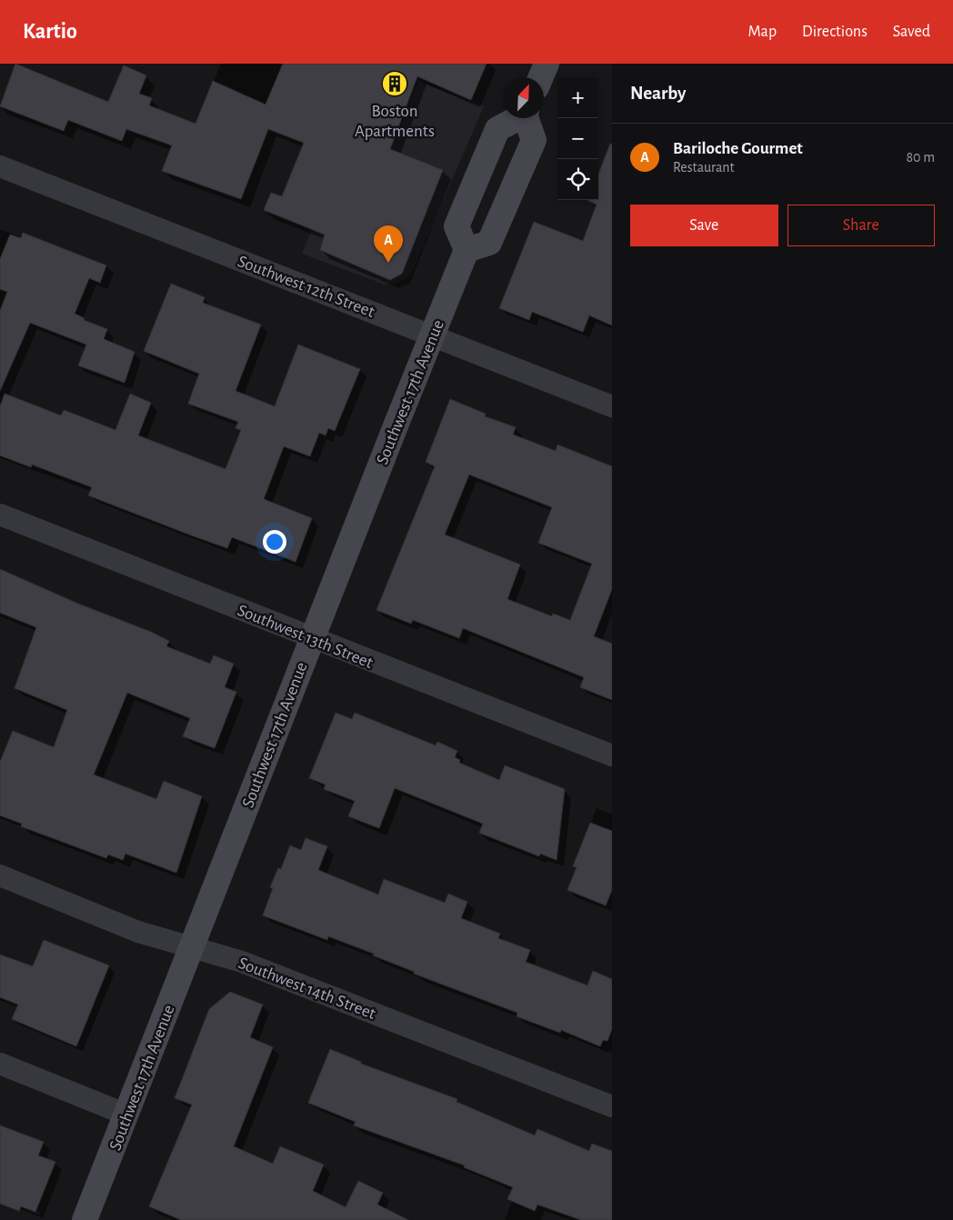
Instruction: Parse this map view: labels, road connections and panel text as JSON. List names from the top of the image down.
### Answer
{
  "streets": {
    "main road": ["Southwest 17th Avenue"],
    "street": ["Southwest 12th Street", "Southwest 13th Street", "Southwest 14th Street"]
  },
  "crossings": [
    ["Southwest 12th Street", "Southwest 17th Avenue"],
    ["Southwest 17th Avenue", "Southwest 13th Street"],
    ["Southwest 17th Avenue", "Southwest 14th Street"]
  ],
  "places": {
    "building": ["Boston Apartments"]
  },
  "north": "top right",
  "page": {
    "header": "Kartio",
    "nav": ["Map", "Directions", "Saved"],
    "heading": "Nearby",
    "map_buttons": ["+", "−"],
    "list": [
      {
        "mark": "A",
        "name": "Bariloche Gourmet",
        "note": "Restaurant",
        "value": "80 m"
      }
    ],
    "buttons": ["Save", "Share"],
    "pins": "A"
  }
}
